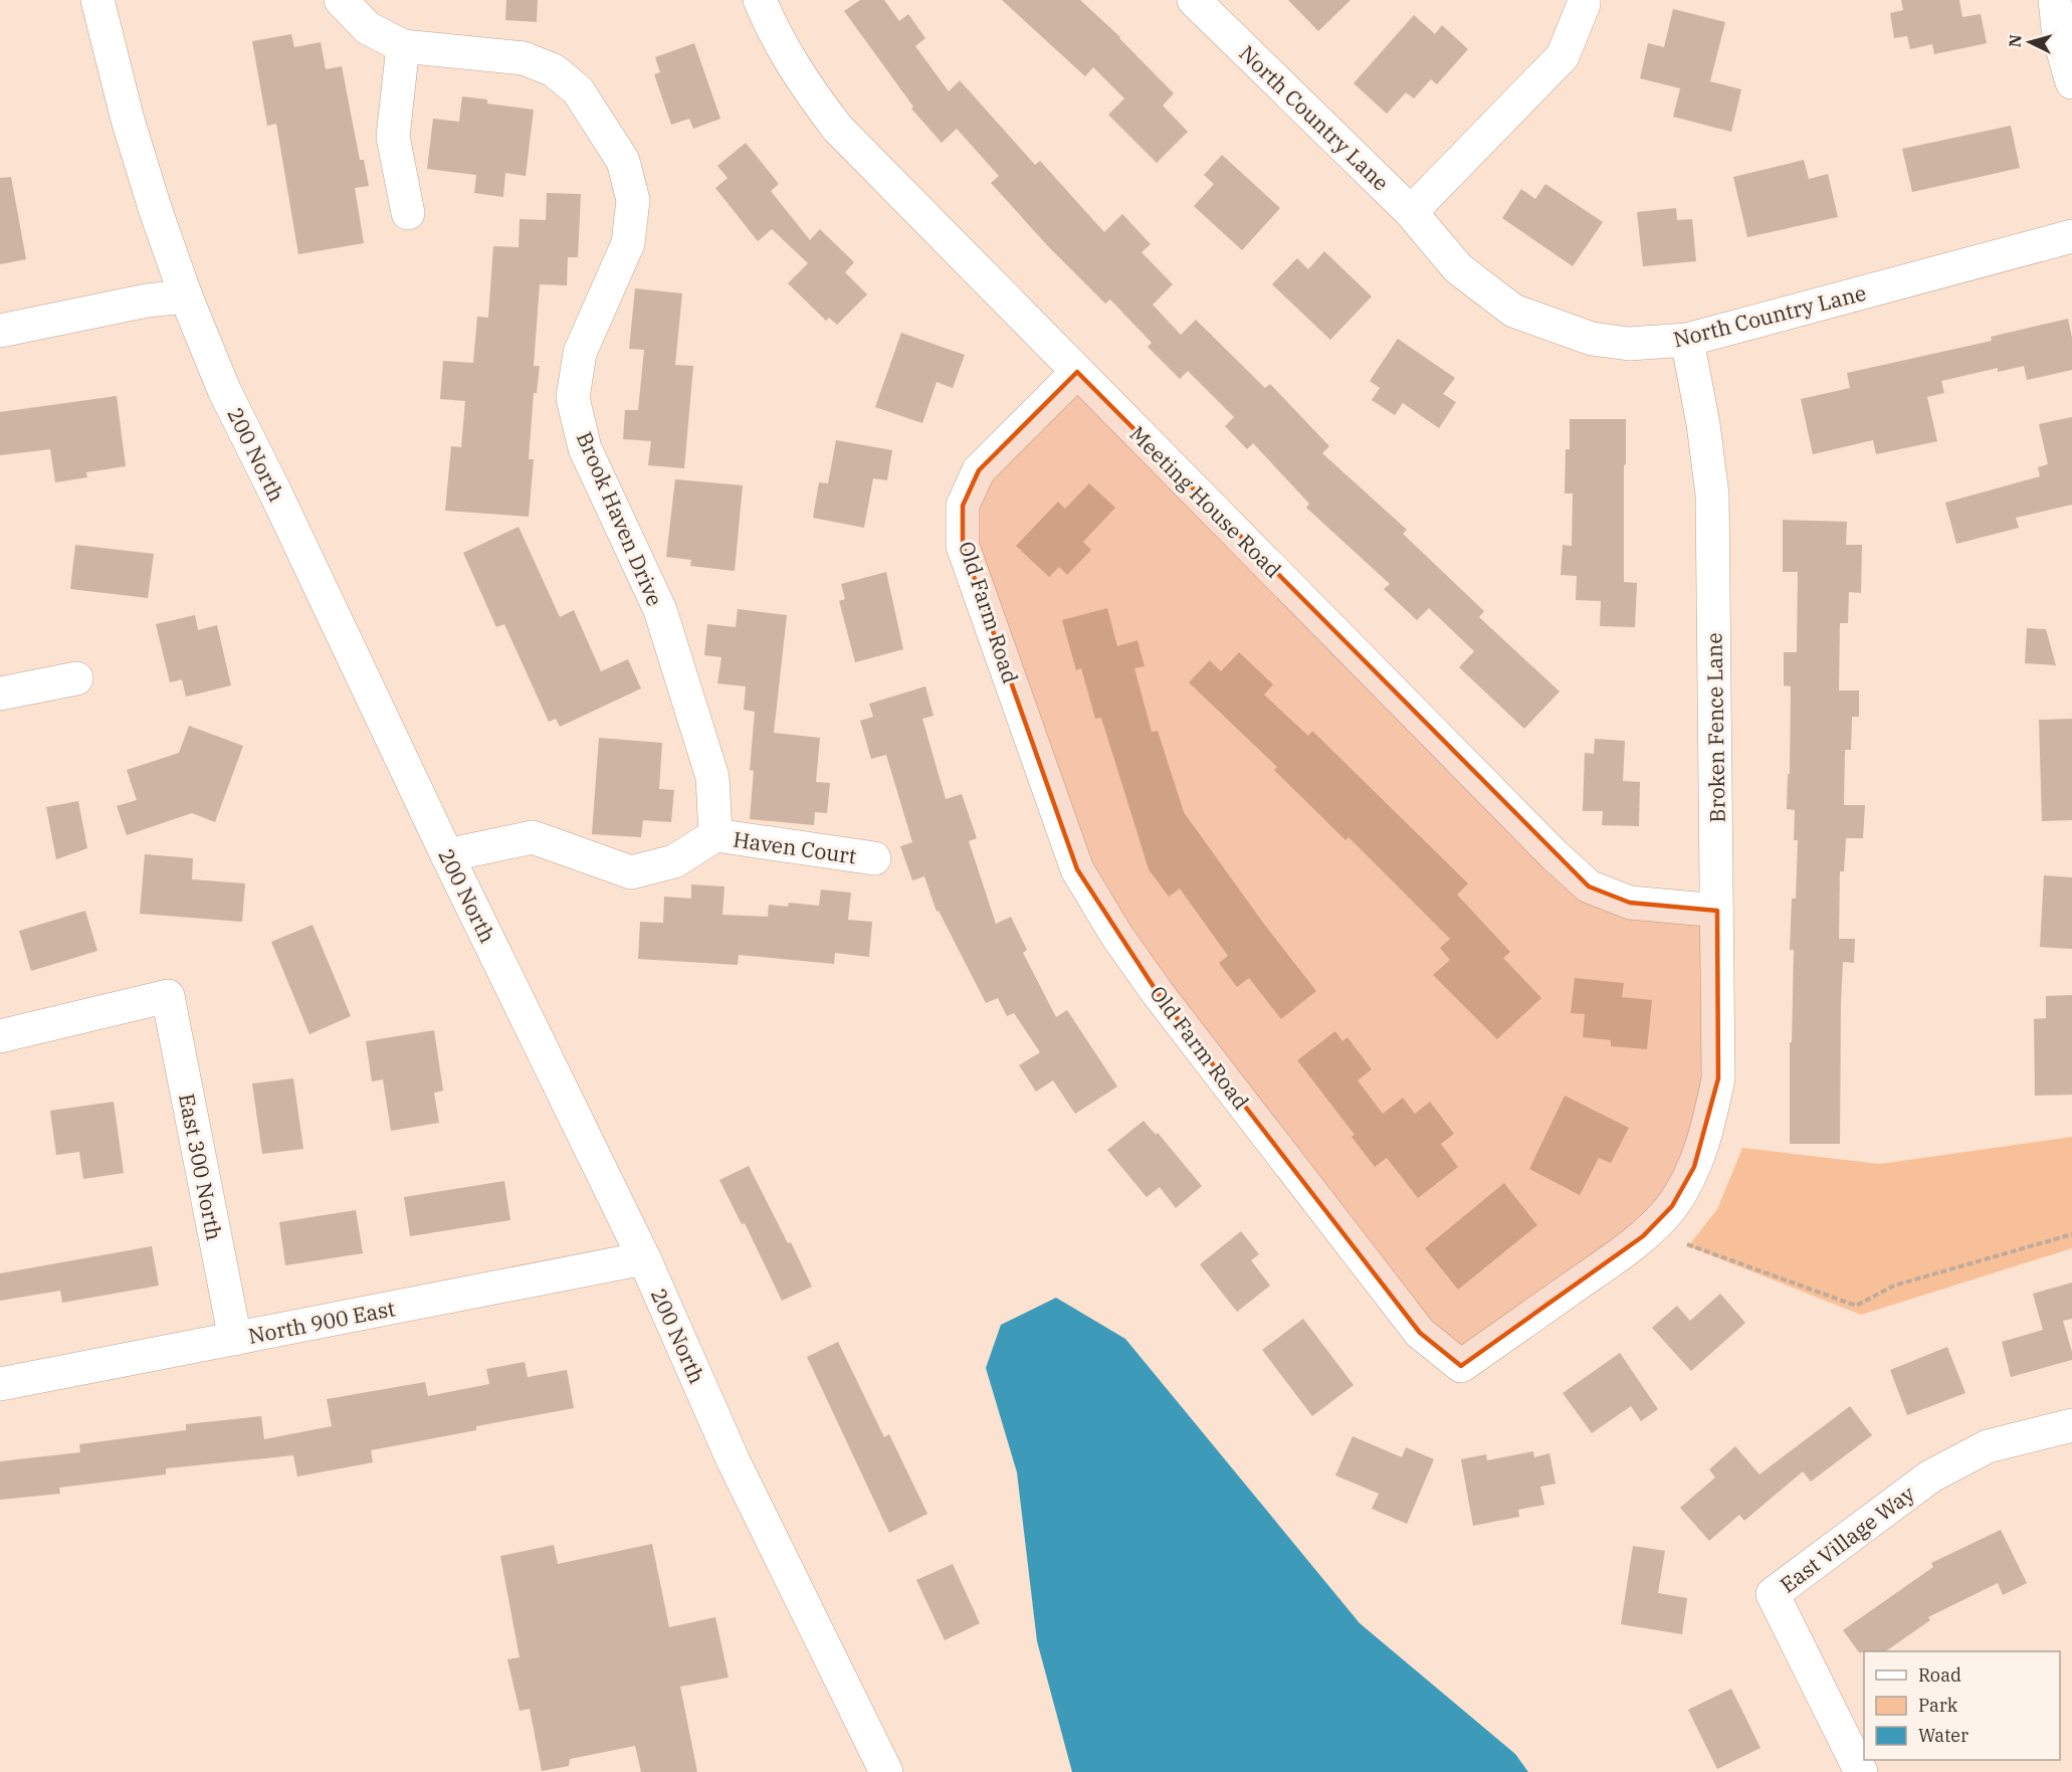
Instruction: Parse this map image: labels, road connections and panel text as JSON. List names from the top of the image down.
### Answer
{
  "streets": {
    "street": [
      "North Country Lane",
      "200 North",
      "Meeting House Road",
      "Brook Haven Drive",
      "Old Farm Road",
      "Broken Fence Lane",
      "Haven Court",
      "East 300 North",
      "North 900 East",
      "East Village Way"
    ]
  },
  "crossings": [
    ["North Country Lane", "Broken Fence Lane"],
    ["200 North", "North 900 East"],
    ["Meeting House Road", "Old Farm Road"],
    ["Meeting House Road", "Broken Fence Lane"],
    ["Brook Haven Drive", "Haven Court"],
    ["Old Farm Road", "Broken Fence Lane"],
    ["East 300 North", "North 900 East"]
  ],
  "legend": ["Road", "Park", "Water"],
  "north": "left"
}
